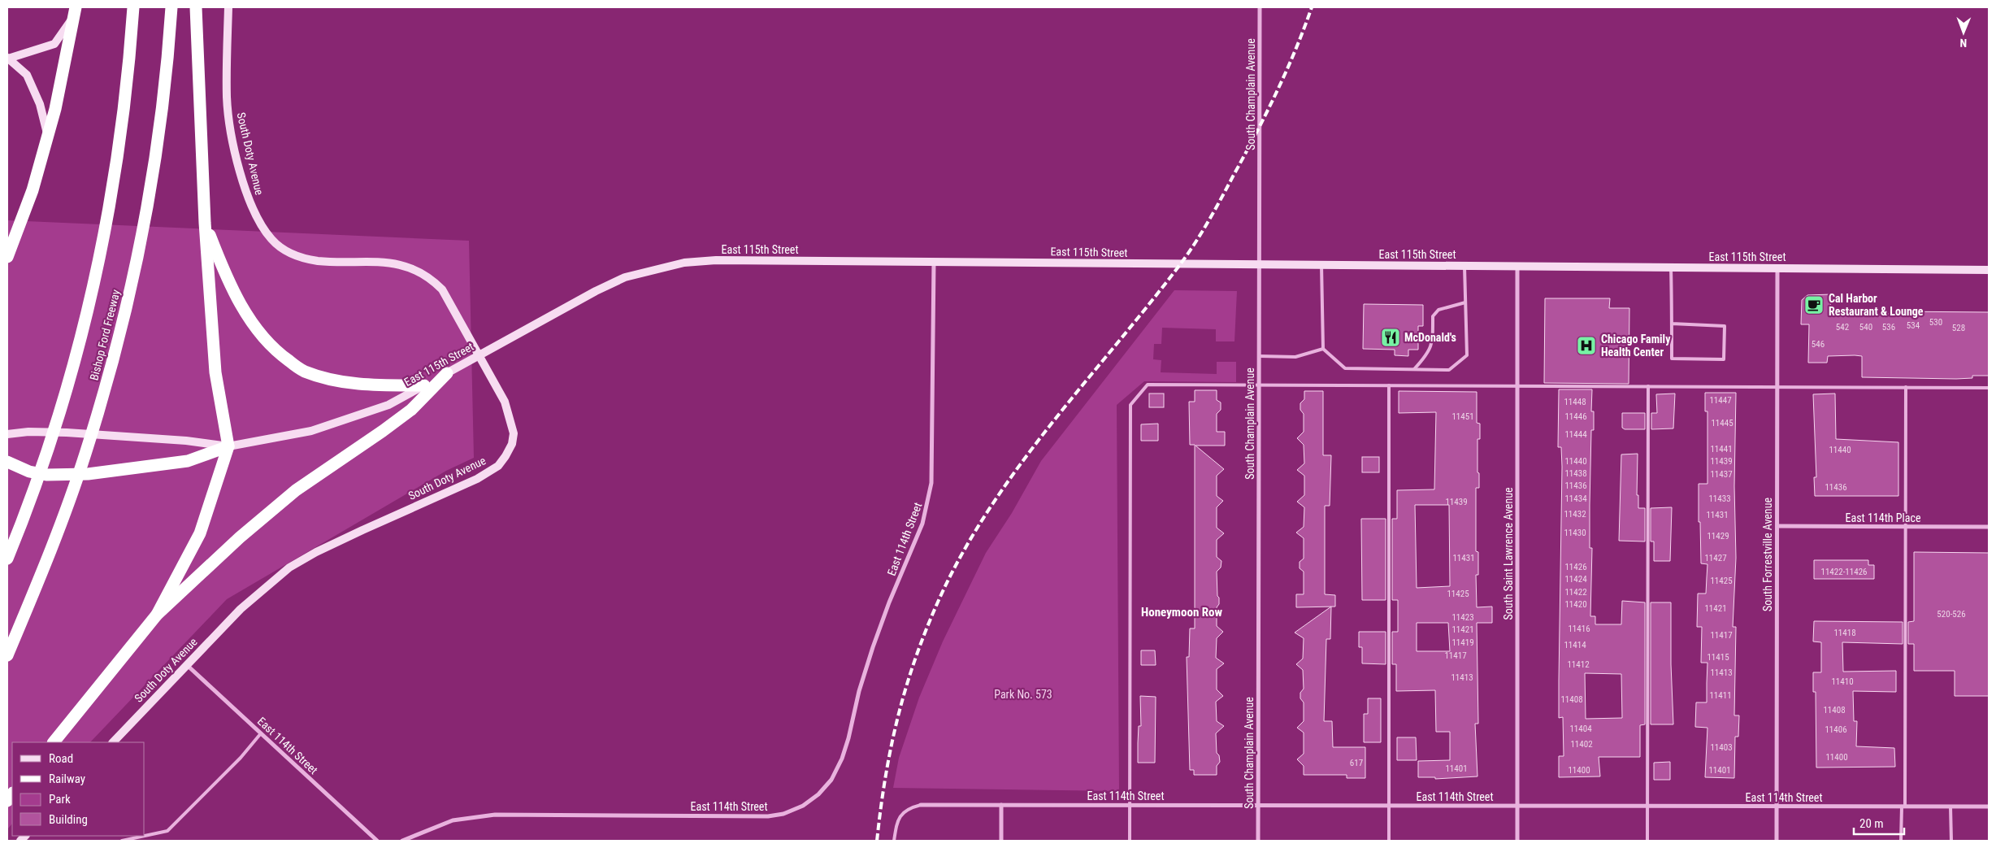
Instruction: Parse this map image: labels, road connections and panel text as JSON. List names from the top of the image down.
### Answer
{
  "streets": {
    "highway": ["Bishop Ford Freeway"],
    "street": [
      "South Champlain Avenue",
      "South Doty Avenue",
      "East 115th Street",
      "East 114th Place",
      "East 114th Street",
      "South Saint Lawrence Avenue",
      "South Forrestville Avenue"
    ]
  },
  "crossings": [
    ["South Champlain Avenue", "East 115th Street"],
    ["South Champlain Avenue", "East 114th Street"],
    ["South Doty Avenue", "East 115th Street"],
    ["South Doty Avenue", "East 114th Street"],
    ["East 115th Street", "East 114th Street"],
    ["East 115th Street", "South Saint Lawrence Avenue"],
    ["East 115th Street", "South Forrestville Avenue"],
    ["East 114th Place", "South Forrestville Avenue"],
    ["East 114th Street", "South Saint Lawrence Avenue"],
    ["East 114th Street", "South Forrestville Avenue"]
  ],
  "districts": ["Honeymoon Row"],
  "parks": ["Park No. 573"],
  "places": {
    "cafe": ["Cal Harbor Restaurant & Lounge"],
    "restaurant": ["McDonald's"],
    "hospital": ["Chicago Family Health Center"]
  },
  "house_numbers": [
    "530",
    "534",
    "542",
    "540",
    "536",
    "528",
    "546",
    "11447",
    "11448",
    "11451",
    "11446",
    "11445",
    "11444",
    "11441",
    "11440",
    "11440",
    "11439",
    "11438",
    "11437",
    "11436",
    "11436",
    "11434",
    "11433",
    "11439",
    "11432",
    "11431",
    "11430",
    "11429",
    "11431",
    "11427",
    "11426",
    "11422-11426",
    "11424",
    "11425",
    "11422",
    "11425",
    "11420",
    "11421",
    "520-526",
    "11423",
    "11416",
    "11421",
    "11418",
    "11417",
    "11419",
    "11414",
    "11417",
    "11415",
    "11412",
    "11413",
    "11413",
    "11410",
    "11411",
    "11408",
    "11408",
    "11404",
    "11406",
    "11402",
    "11403",
    "11400",
    "617",
    "11401",
    "11400",
    "11401"
  ],
  "legend": [
    "Road",
    "Railway",
    "Park",
    "Building"
  ],
  "scale_bar": "20 m",
  "north": "bottom"
}
